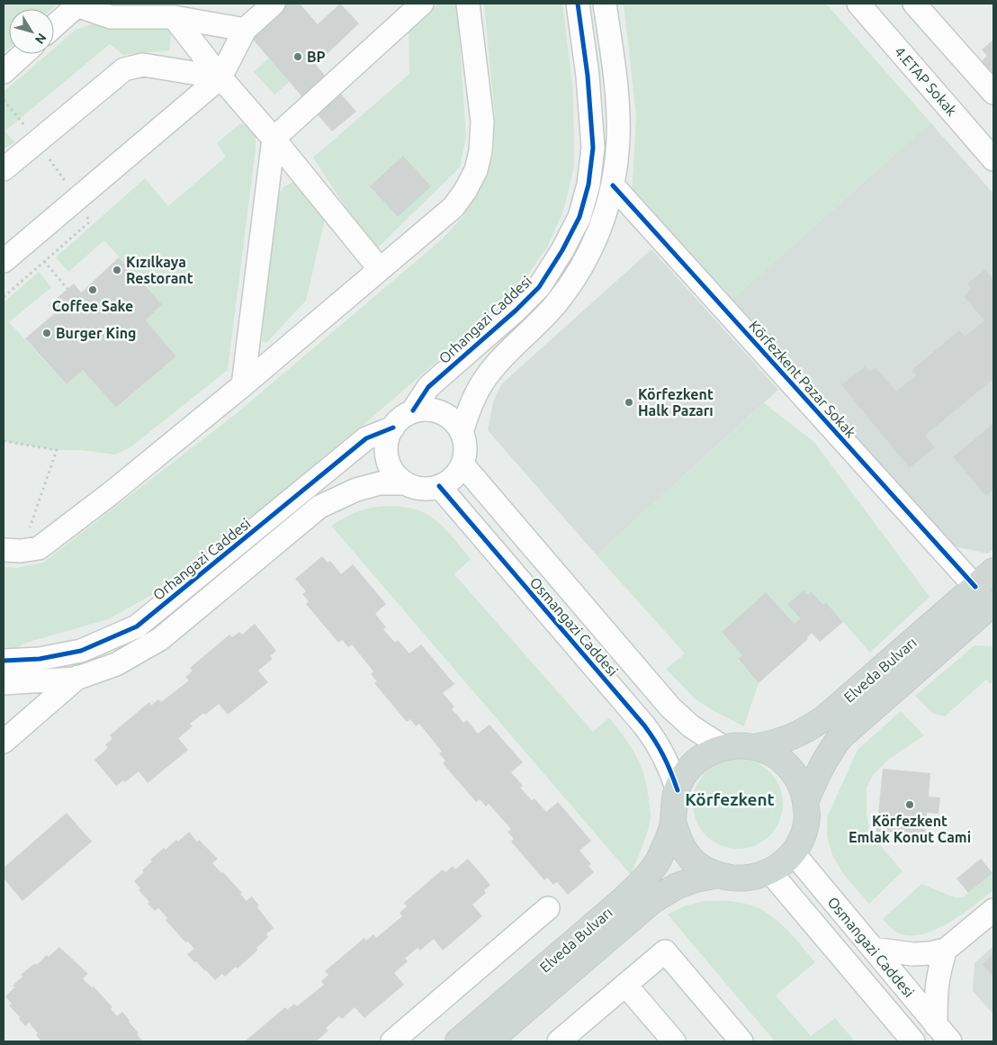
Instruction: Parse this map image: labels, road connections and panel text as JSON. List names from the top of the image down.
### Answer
{
  "streets": {
    "main road": ["Elveda Bulvarı"],
    "street": [
      "4.ETAP Sokak",
      "Orhangazi Caddesi",
      "Körfezkent Pazar Sokak",
      "Osmangazi Caddesi"
    ]
  },
  "crossings": [
    ["Orhangazi Caddesi", "Osmangazi Caddesi"],
    ["Körfezkent Pazar Sokak", "Elveda Bulvarı"],
    ["Osmangazi Caddesi", "Elveda Bulvarı"]
  ],
  "districts": ["Körfezkent"],
  "places": [
    "BP",
    "Kızılkaya Restorant",
    "Coffee Sake",
    "Burger King",
    "Körfezkent Halk Pazarı",
    "Körfezkent Emlak Konut Cami"
  ],
  "north": "bottom right"
}
